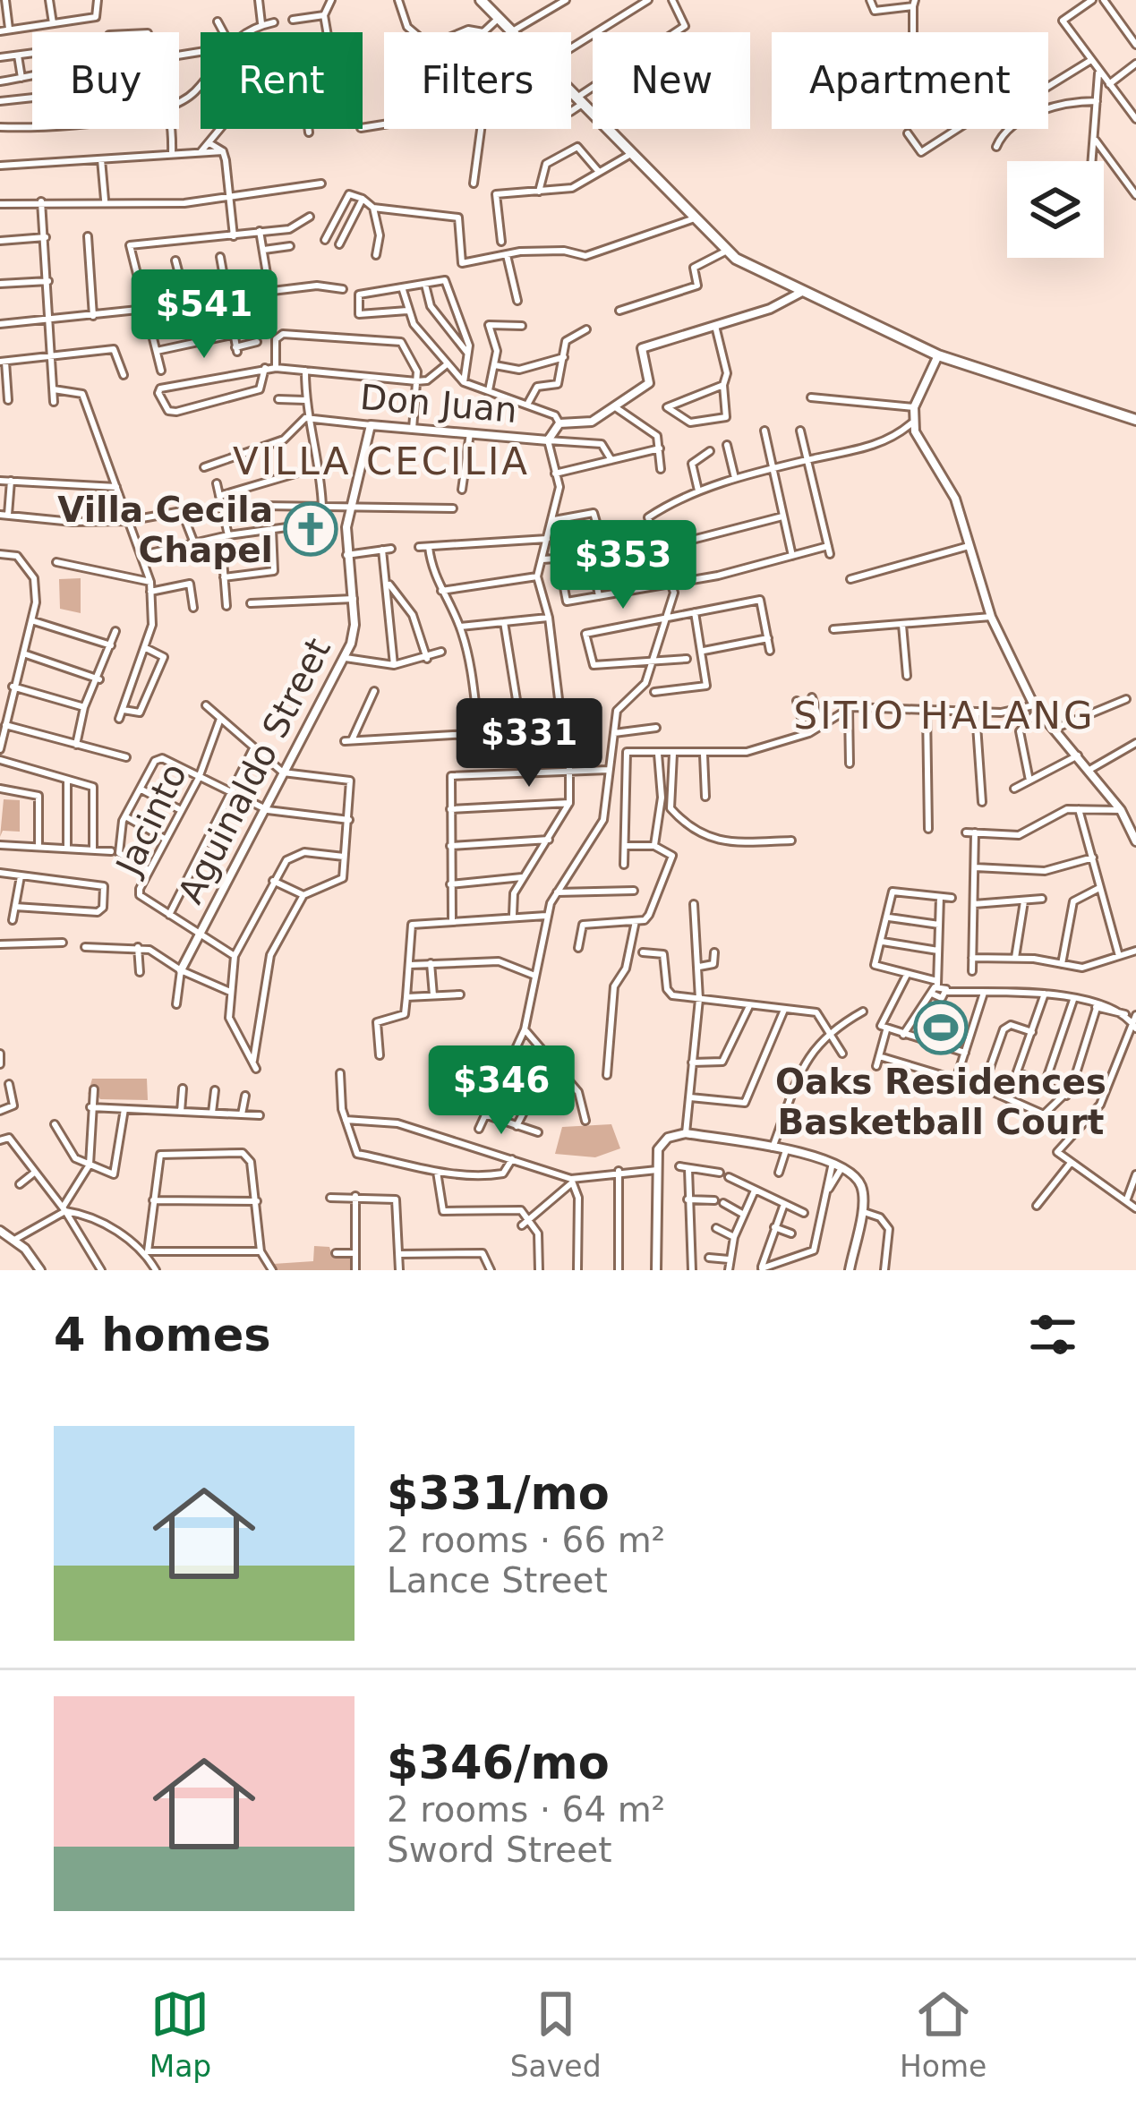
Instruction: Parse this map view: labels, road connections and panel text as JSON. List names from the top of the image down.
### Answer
{
  "streets": {
    "street": ["Don Juan", "Aguinaldo Street", "Jacinto"]
  },
  "crossings": [
    ["Don Juan", "Aguinaldo Street"],
    ["Aguinaldo Street", "Jacinto"]
  ],
  "districts": ["VILLA CECILIA", "SITIO HALANG"],
  "places": {
    "church": ["Villa Cecila Chapel"],
    "sports": ["Oaks Residences Basketball Court"]
  },
  "page": {
    "chip": [
      "Buy",
      "Rent",
      "Filters",
      "New",
      "Apartment"
    ],
    "price": [
      "$541",
      "$353",
      "$331",
      "$346"
    ],
    "heading": "4 homes",
    "list": [
      {
        "name": "$331/mo",
        "note": "2 rooms · 66 m² · Lance Street"
      },
      {
        "name": "$346/mo",
        "note": "2 rooms · 64 m² · Sword Street"
      }
    ],
    "tabs": ["Map", "Saved", "Home"]
  }
}
